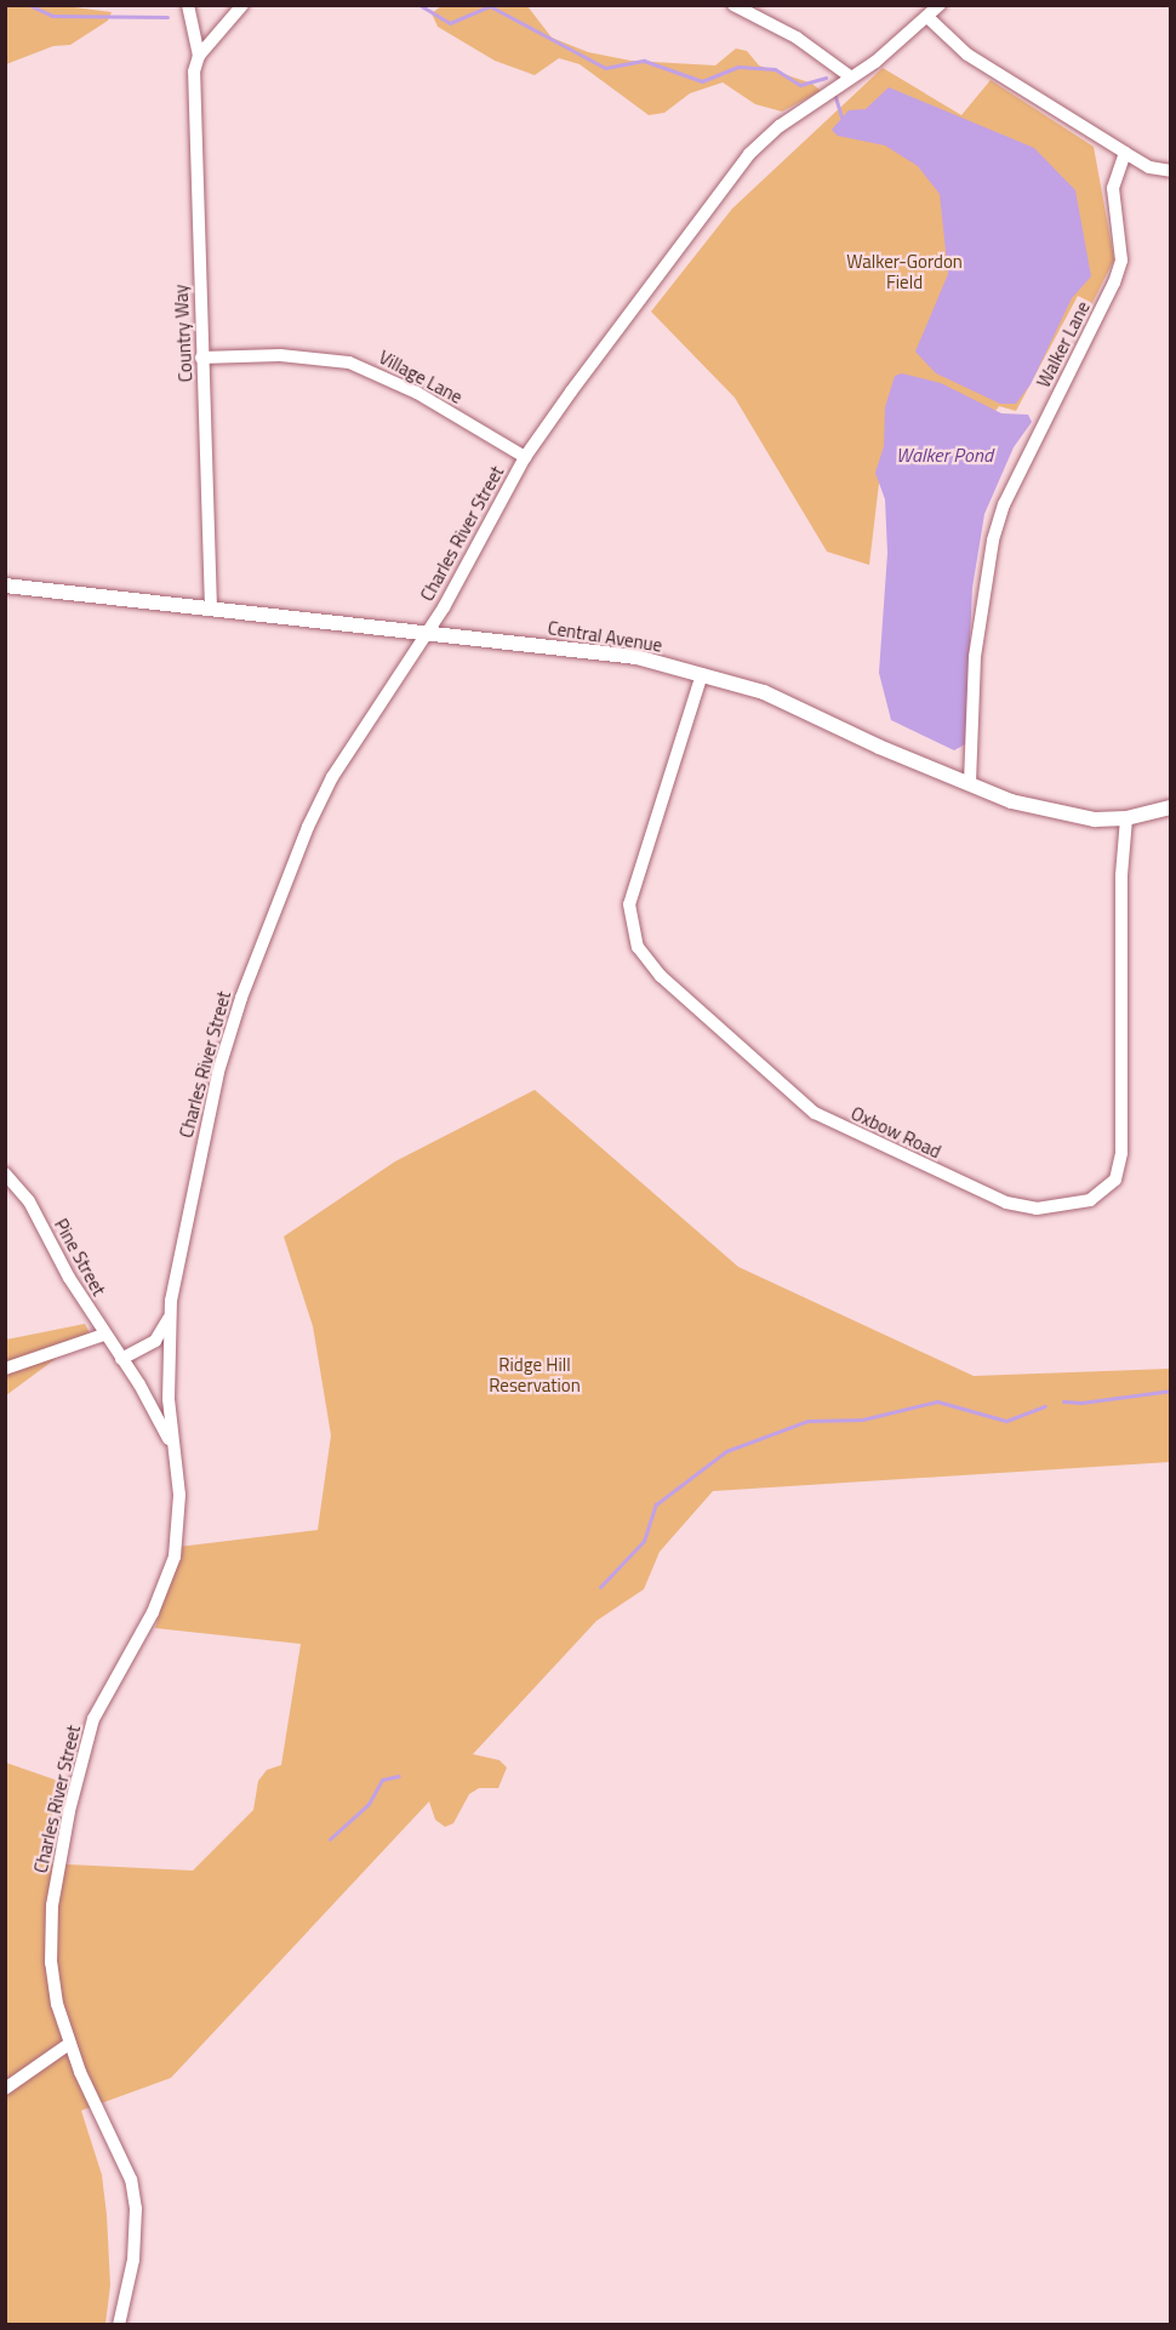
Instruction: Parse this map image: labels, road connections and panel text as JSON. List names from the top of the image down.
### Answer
{
  "streets": {
    "main road": ["Central Avenue"],
    "street": [
      "Country Way",
      "Walker Lane",
      "Village Lane",
      "Charles River Street",
      "Oxbow Road",
      "Pine Street"
    ]
  },
  "crossings": [
    ["Country Way", "Village Lane"],
    ["Country Way", "Central Avenue"],
    ["Walker Lane", "Central Avenue"],
    ["Village Lane", "Charles River Street"],
    ["Charles River Street", "Central Avenue"],
    ["Charles River Street", "Pine Street"],
    ["Central Avenue", "Oxbow Road"]
  ],
  "water": ["Walker Pond"],
  "parks": ["Walker-Gordon Field", "Ridge Hill Reservation"]
}
